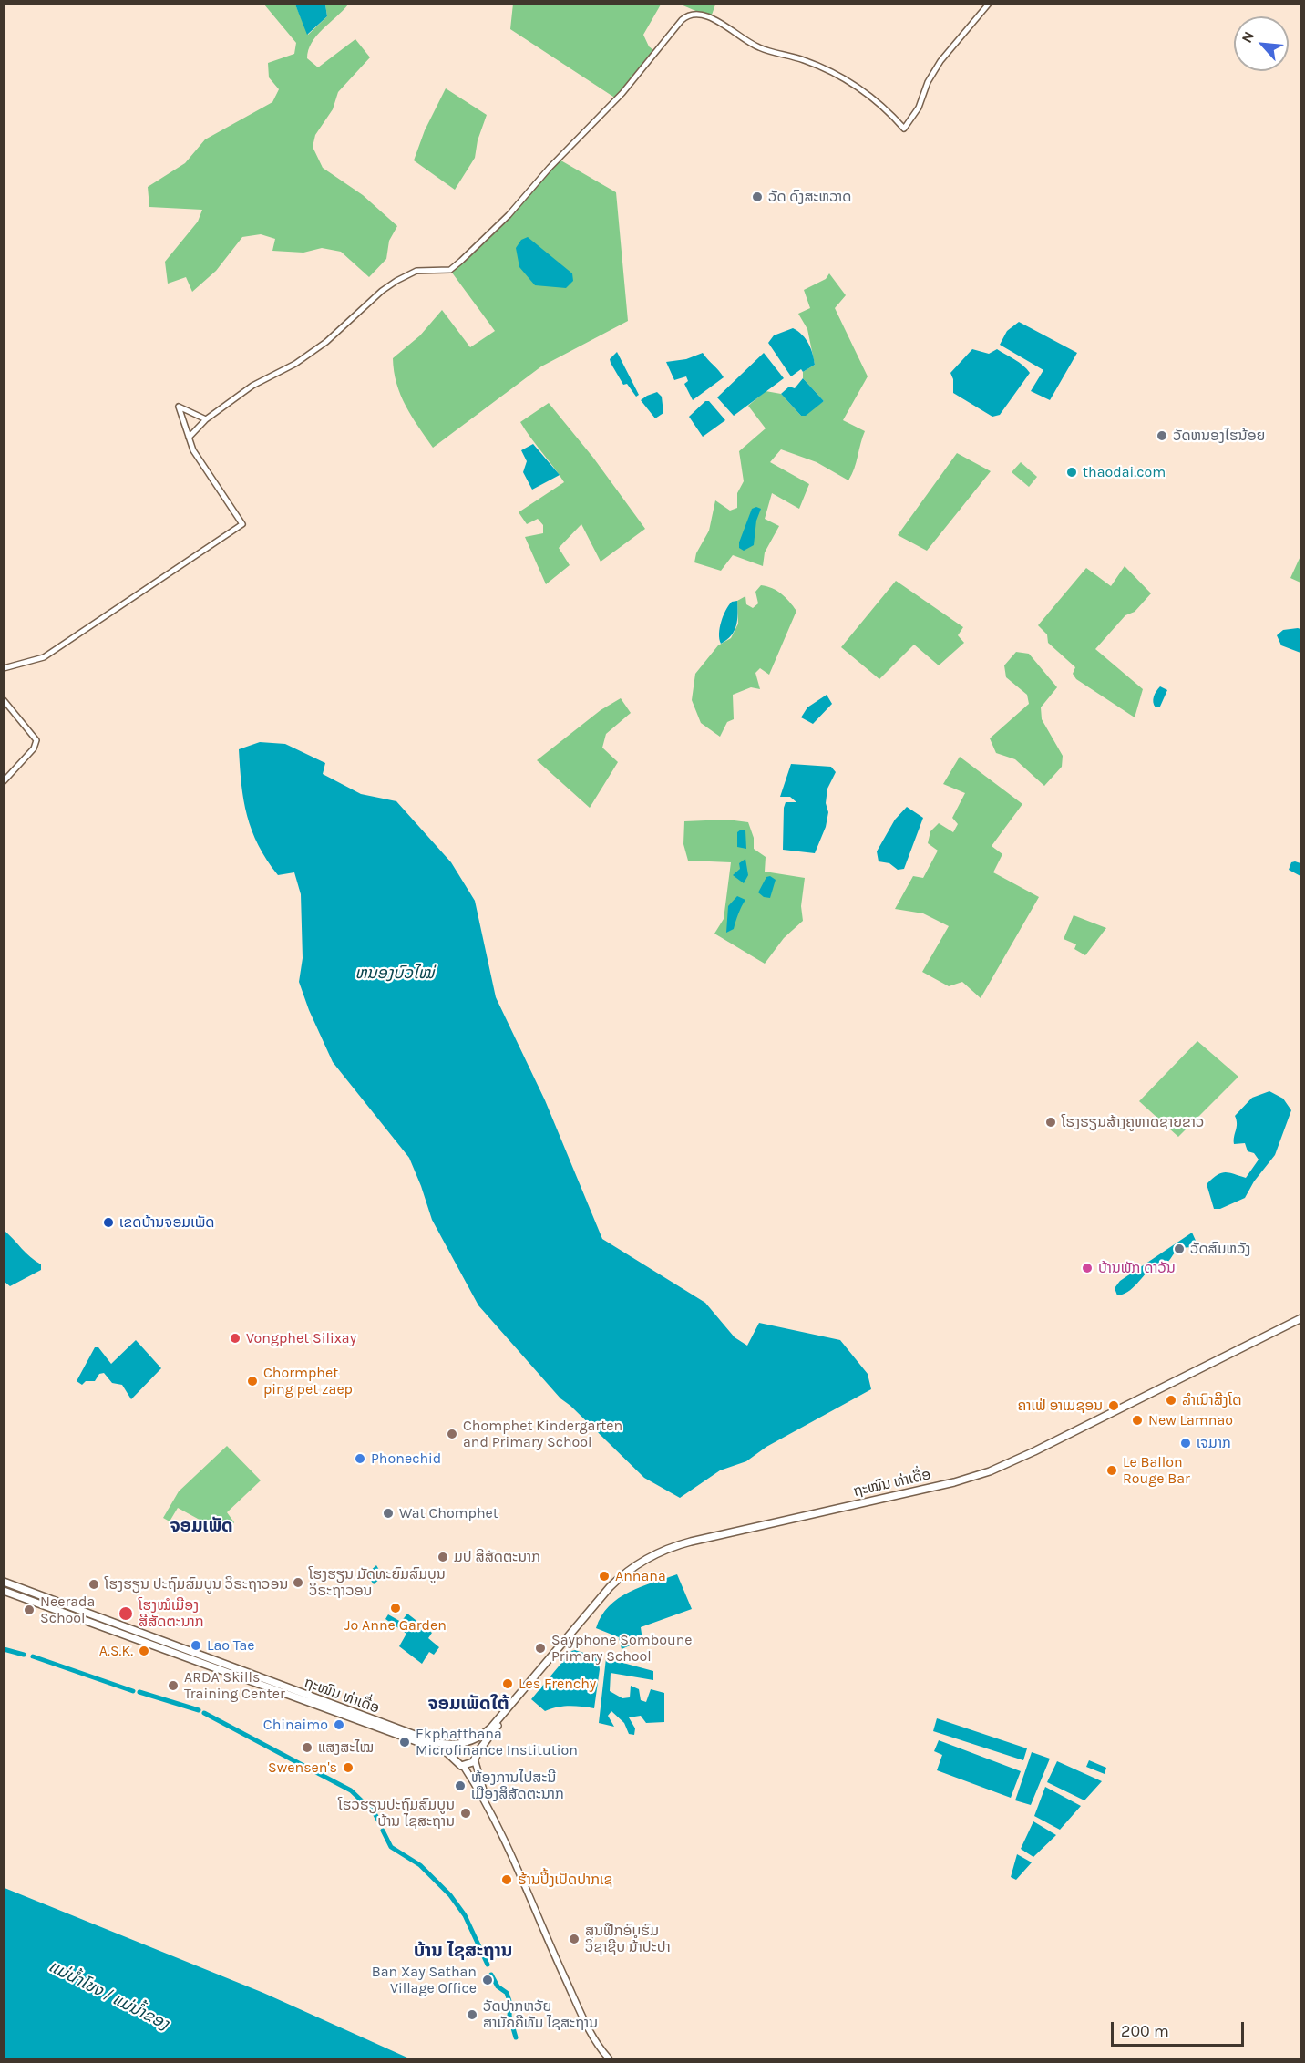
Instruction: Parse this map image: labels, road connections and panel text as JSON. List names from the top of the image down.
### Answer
{
  "streets": {
    "main road": ["ຖະໝົນ ທ່າເດື່ອ"]
  },
  "districts": ["ຈອມເພັດ", "ຈອມເພັດໃຕ້", "ບ້ານ ໄຊສະຖານ"],
  "water": ["ຫນອງບົວໄໝ່", "แม่น้ำโขง / ແມ່ນ້ຳຂອງ"],
  "places": [
    "ວັດ ດົງສະຫວາດ",
    "ວັດຫນອງໄຮນ້ອຍ",
    "thaodai.com",
    "ໂຮງຮຽນສ້າງຄູຫາດຊາຍຂາວ",
    "ເຂດບ້ານຈອມເພັດ",
    "ວັດສົມຫວັງ",
    "ບ້ານພັກ ດາວັນ",
    "Vongphet Silixay",
    "Chormphet ping pet zaep",
    "ລຳເນົາສີງໂຕ",
    "ຄາເຟ່ ອາເມຊອນ",
    "New Lamnao",
    "Chomphet Kindergarten and Primary School",
    "ເຈມາກ",
    "Phonechid",
    "Le Ballon Rouge Bar",
    "Wat Chomphet",
    "ມປ ສີສັດຕະນາກ",
    "Annana",
    "ໂຮງຮຽນ ມັດທະຍົມສົມບູນ ວິຣະຖາວອນ",
    "ໂຮງຮຽນ ປະຖົມສົມບູນ ວິຣະຖາວອນ",
    "Jo Anne Garden",
    "Neerada School",
    "ໂຮງໝໍເມືອງ ສີສັດຕະນາກ",
    "Lao Tae",
    "Sayphone Somboune Primary School",
    "A.S.K.",
    "Les Frenchy",
    "ARDA Skills Training Center",
    "Chinaimo",
    "Ekphatthana Microfinance Institution",
    "ແສງສະໄໝ",
    "Swensen's",
    "ຫ້ອງການໄປສະນີ ເມືອງສິສັດຕະນາກ",
    "ໂຮວຮຽນປະຖົມສົມບູນ ບ້ານ ໄຊສະຖານ",
    "ຮ້ານປິ້ງເປັດປາກເຊ",
    "ສູນຟືກອົບຮົມ ວິຊາຊີບ ນ້ໍາປະປາ",
    "Ban Xay Sathan Village Office",
    "ວັດປາກຫວັຍ ສາມັຄຄີທັມ ໄຊສະຖານ"
  ],
  "scale_bar": "200 m",
  "north": "top left"
}
